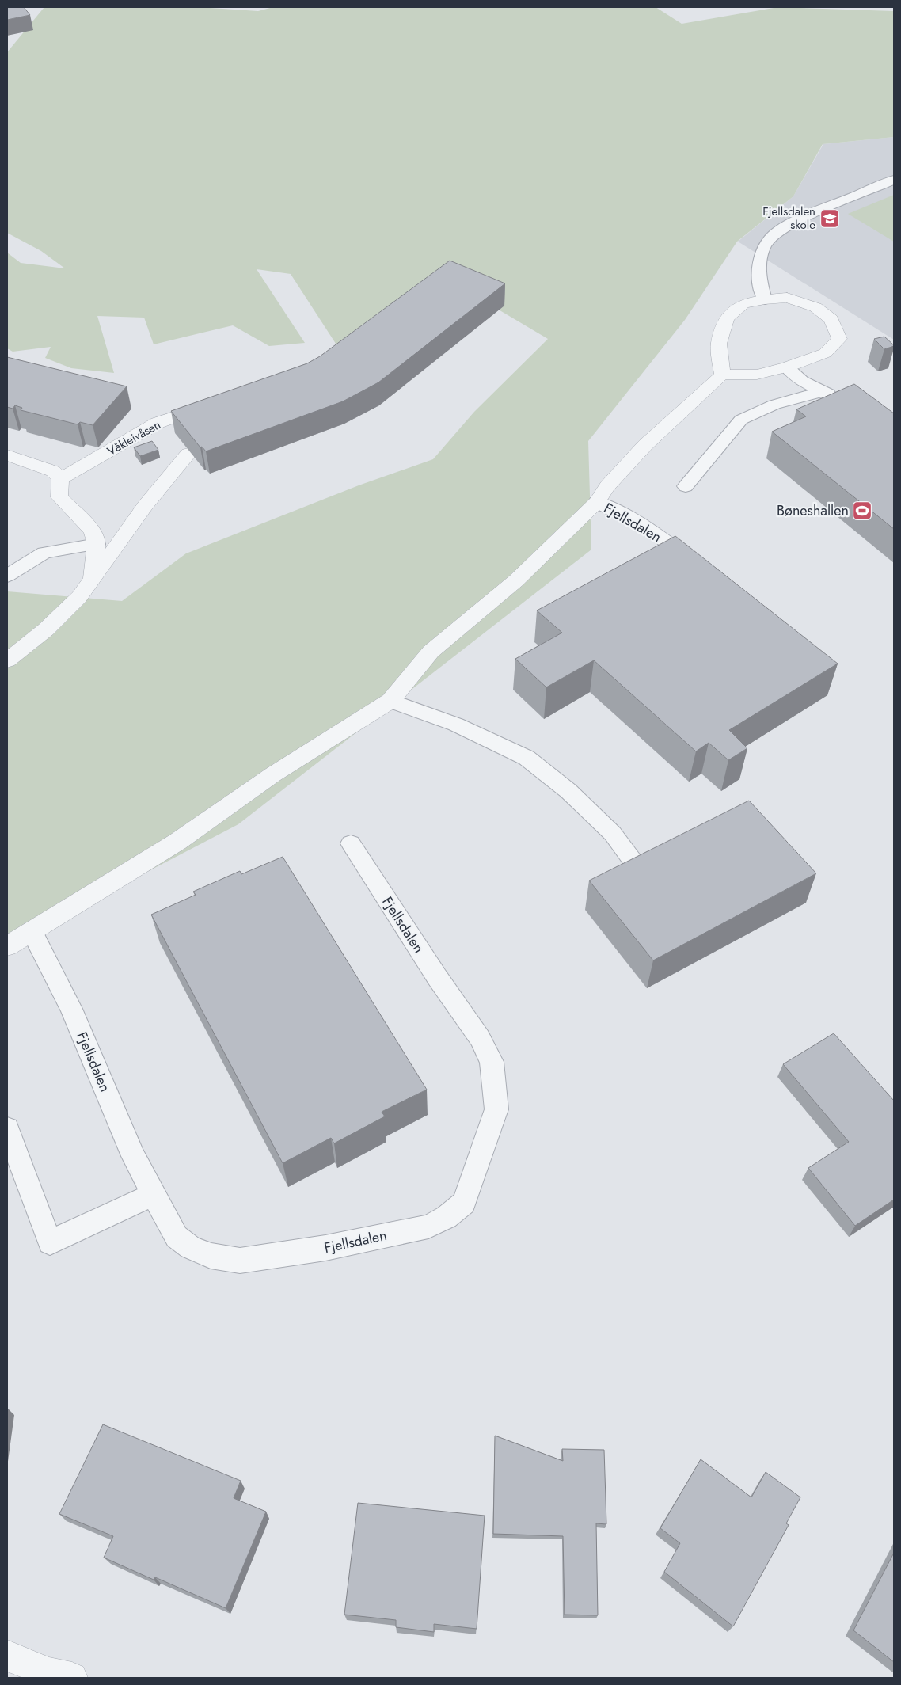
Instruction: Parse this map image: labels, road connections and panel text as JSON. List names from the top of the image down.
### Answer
{
  "streets": {
    "street": ["Våkleivåsen", "Fjellsdalen"]
  },
  "places": {
    "school or university": ["Fjellsdalen skole"],
    "sports": ["Bøneshallen"]
  }
}
